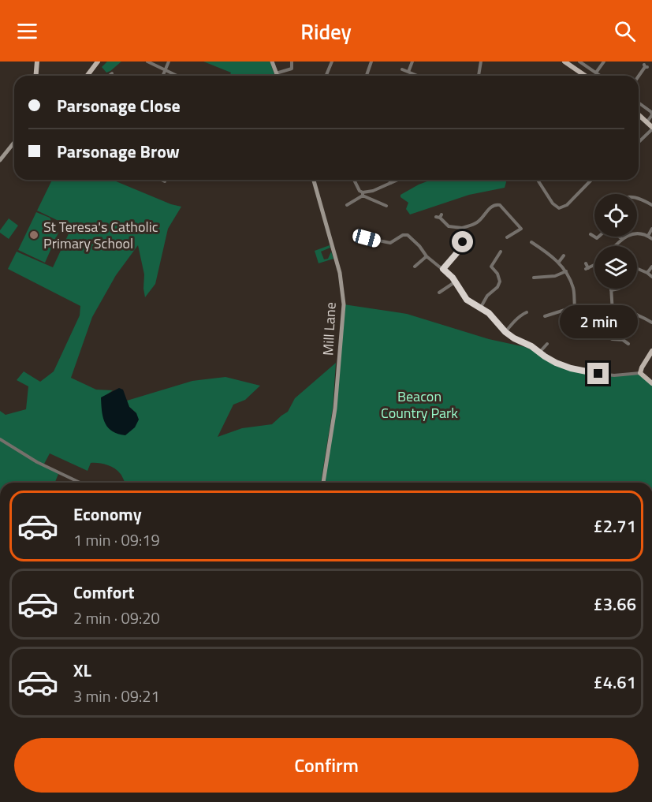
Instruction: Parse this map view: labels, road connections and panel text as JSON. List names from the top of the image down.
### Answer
{
  "streets": {
    "street": ["Mill Lane"]
  },
  "parks": ["Beacon Country Park"],
  "places": ["St Teresa's Catholic Primary School"],
  "page": {
    "header": "Ridey",
    "banner": ["Parsonage Close", "Parsonage Brow"],
    "bubble": "2 min",
    "list": [
      {
        "name": "Economy",
        "note": "1 min · 09:19",
        "value": "£2.71"
      },
      {
        "name": "Comfort",
        "note": "2 min · 09:20",
        "value": "£3.66"
      },
      {
        "name": "XL",
        "note": "3 min · 09:21",
        "value": "£4.61"
      }
    ],
    "buttons": "Confirm"
  }
}
